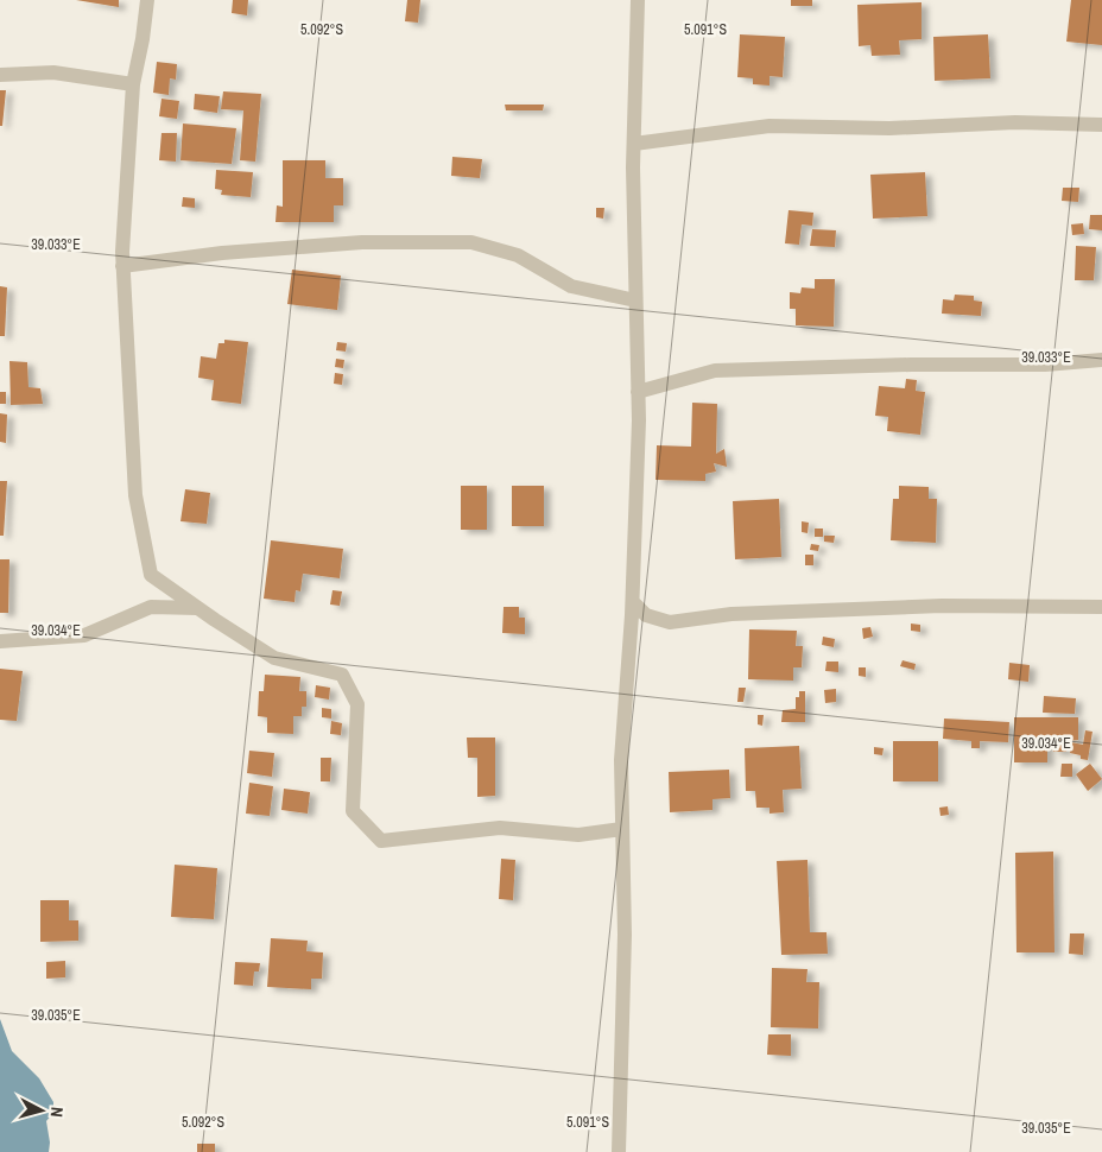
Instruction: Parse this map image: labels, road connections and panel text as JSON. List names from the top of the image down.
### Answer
{
  "north": "right",
  "coordinates": [
    "5.092°S",
    "5.091°S",
    "39.033°E",
    "39.034°E",
    "39.035°E"
  ]
}
